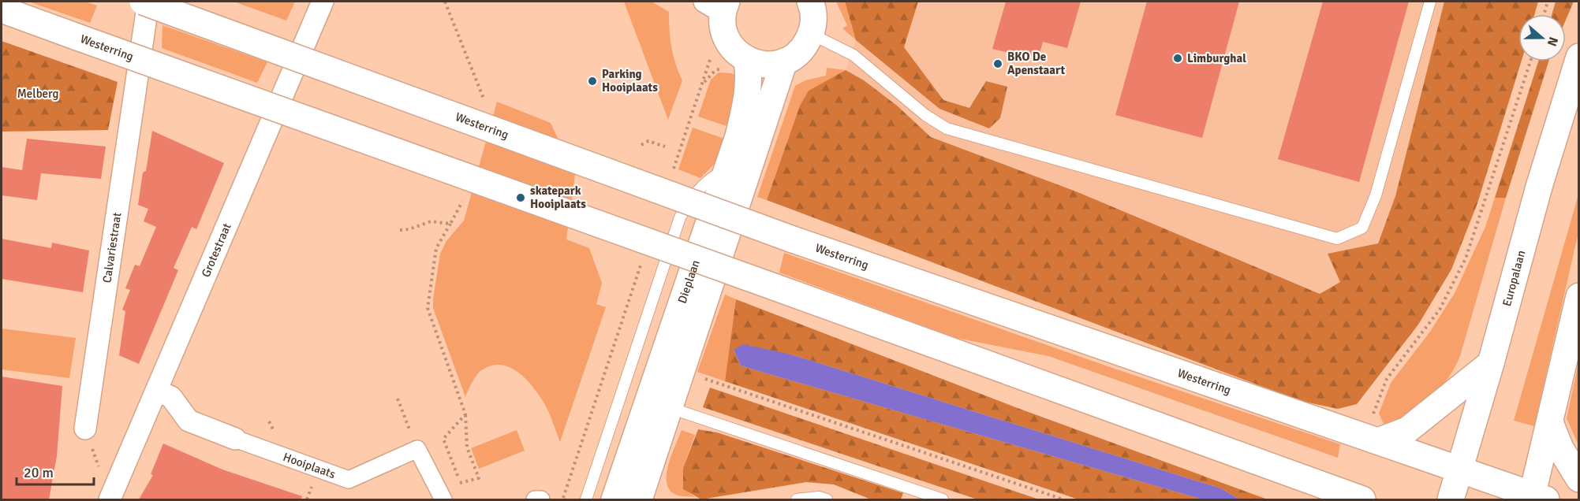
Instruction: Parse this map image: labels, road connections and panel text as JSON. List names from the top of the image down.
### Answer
{
  "streets": {
    "main road": ["Westerring", "Europalaan", "Dieplaan"],
    "street": ["Calvariestraat", "Grotestraat", "Hooiplaats"]
  },
  "crossings": [
    ["Westerring", "Europalaan"],
    ["Grotestraat", "Hooiplaats"]
  ],
  "parks": ["Melberg"],
  "places": [
    "Limburghal",
    "BKO De Apenstaart",
    "Parking Hooiplaats",
    "skatepark Hooiplaats"
  ],
  "scale_bar": "20 m",
  "north": "right"
}
